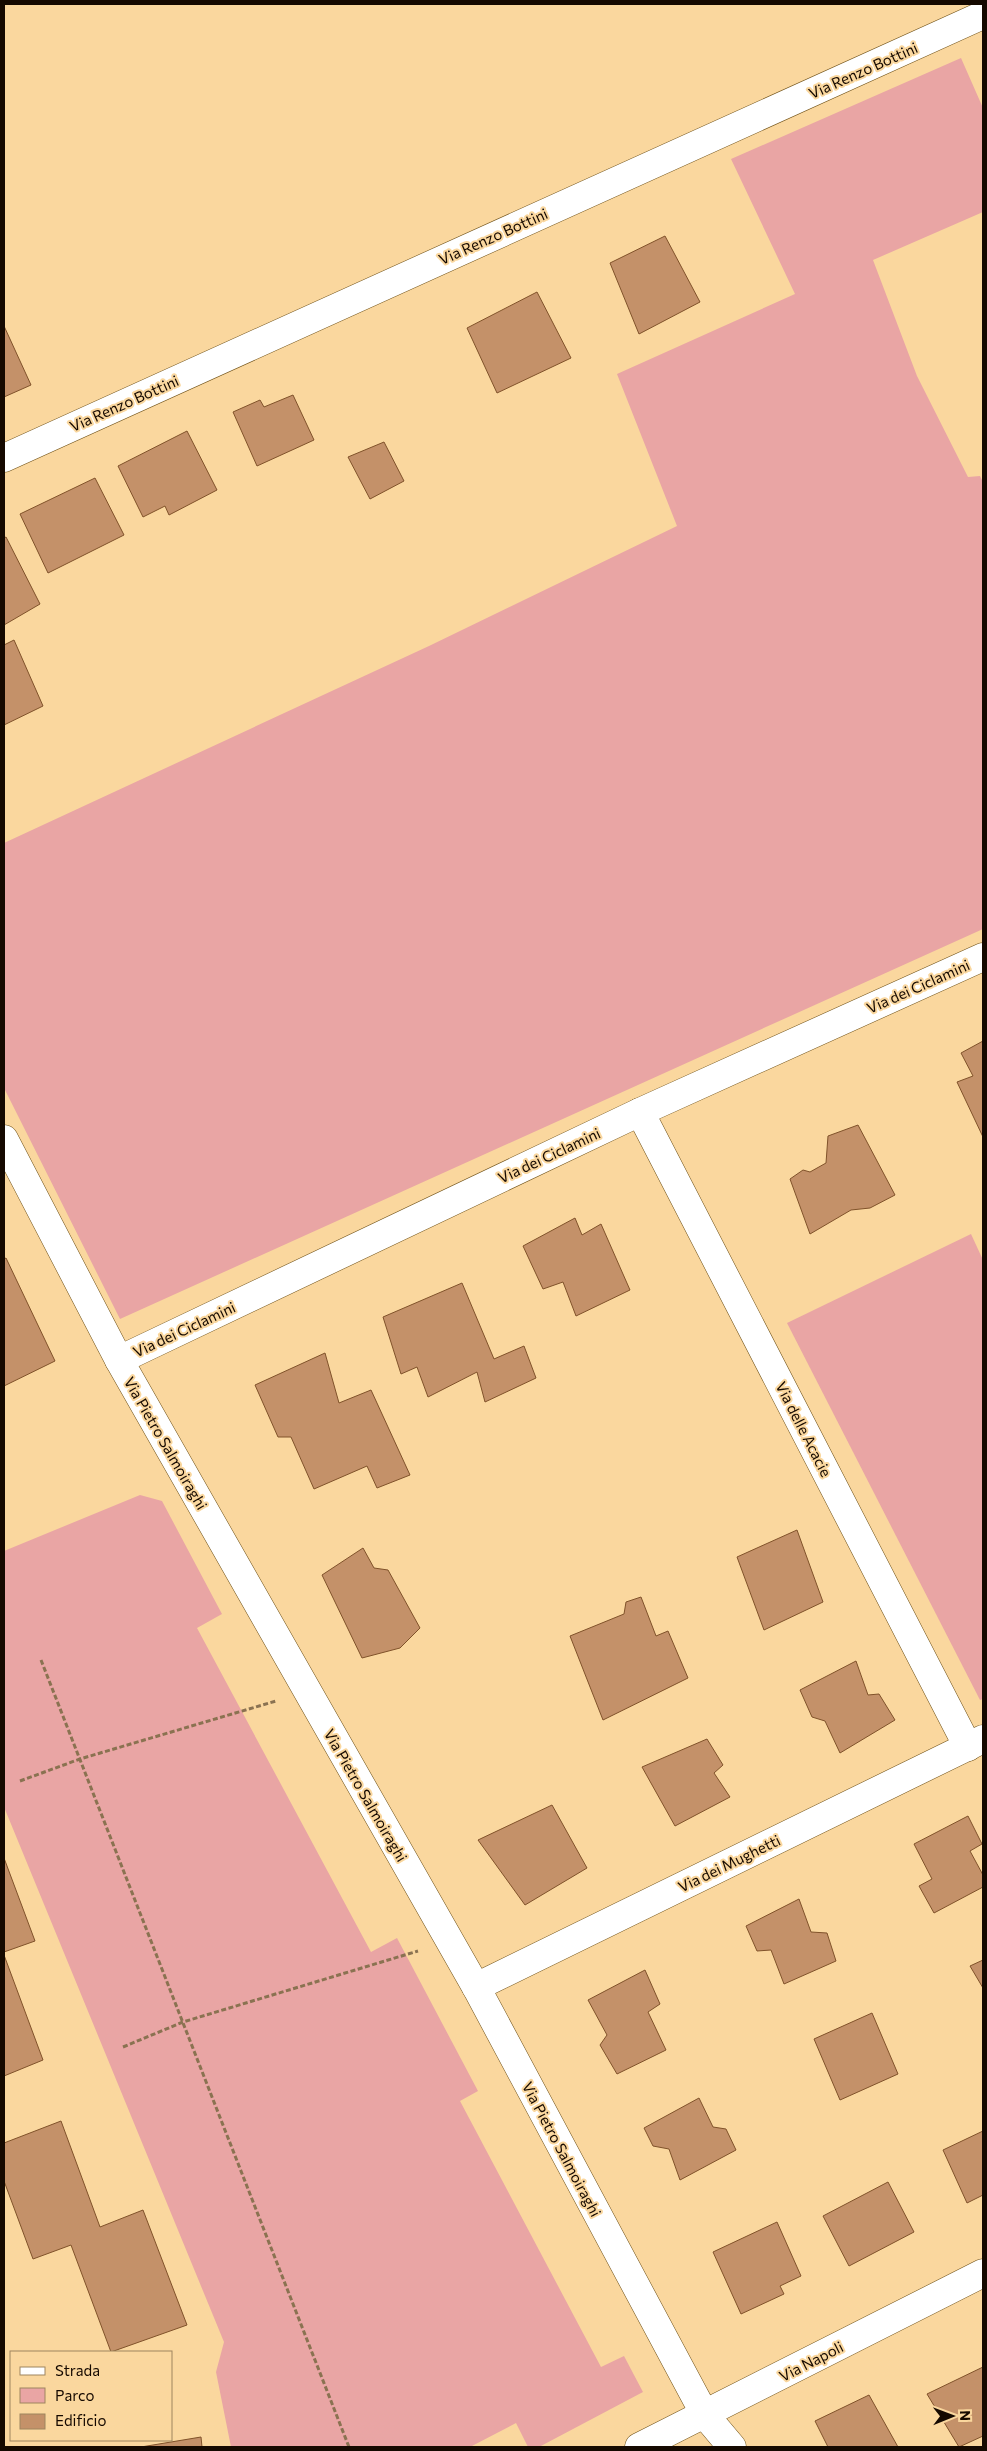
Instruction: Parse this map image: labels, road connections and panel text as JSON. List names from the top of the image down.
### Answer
{
  "streets": {
    "street": [
      "Via Renzo Bottini",
      "Via dei Ciclamini",
      "Via delle Acacie",
      "Via Pietro Salmoiraghi",
      "Via dei Mughetti",
      "Via Napoli"
    ]
  },
  "crossings": [
    ["Via dei Ciclamini", "Via delle Acacie"],
    ["Via dei Ciclamini", "Via Pietro Salmoiraghi"],
    ["Via delle Acacie", "Via dei Mughetti"],
    ["Via Pietro Salmoiraghi", "Via dei Mughetti"],
    ["Via Pietro Salmoiraghi", "Via Napoli"]
  ],
  "legend": ["Strada", "Parco", "Edificio"],
  "north": "right"
}
